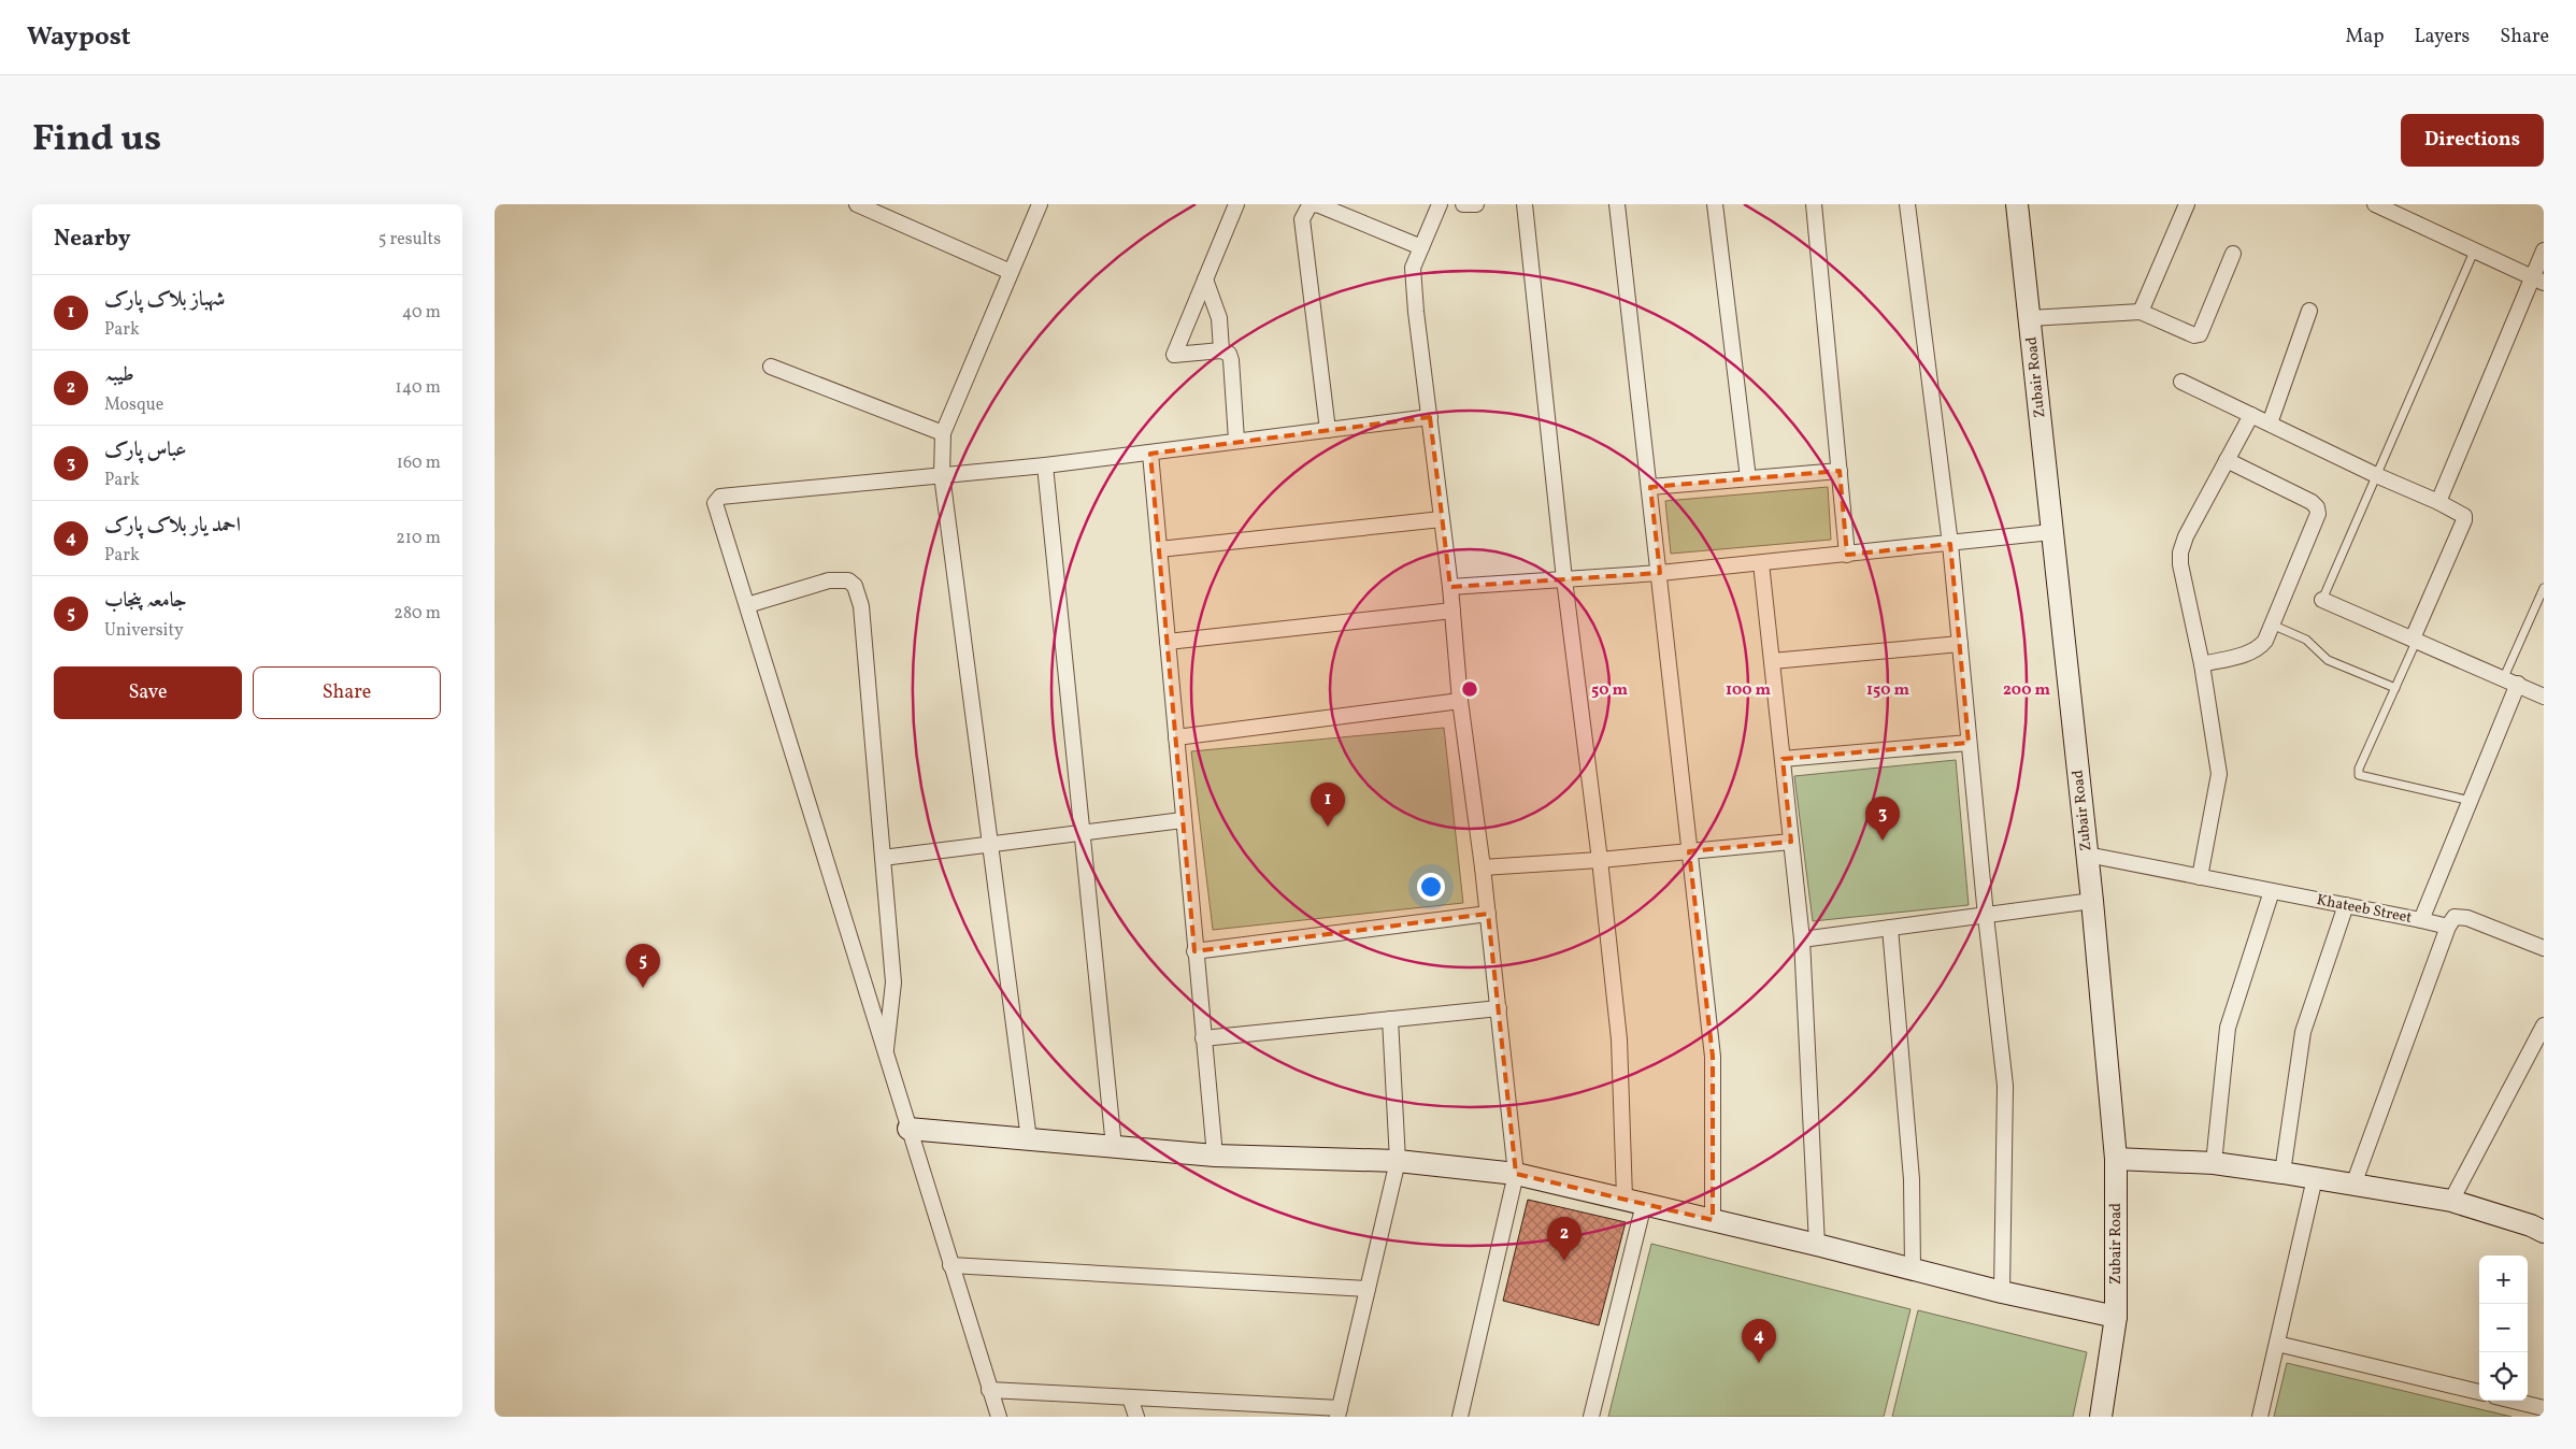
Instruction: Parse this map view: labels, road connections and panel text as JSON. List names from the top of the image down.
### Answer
{
  "streets": {
    "street": ["Zubair Road", "Khateeb Street"]
  },
  "crossings": [
    ["Zubair Road", "Khateeb Street"]
  ],
  "page": {
    "header": "Waypost",
    "nav": ["Map", "Layers", "Share"],
    "title": "Find us",
    "buttons": [
      "Directions",
      ["Save", "Share"]
    ],
    "heading": ["Nearby", "5 results"],
    "list": [
      {
        "mark": "1",
        "name": "شہباز بلاک پارک",
        "note": "Park",
        "value": "40 m"
      },
      {
        "mark": "2",
        "name": "طیبہ",
        "note": "Mosque",
        "value": "140 m"
      },
      {
        "mark": "3",
        "name": "عباس پارک",
        "note": "Park",
        "value": "160 m"
      },
      {
        "mark": "4",
        "name": "احمد یار بلاک پارک",
        "note": "Park",
        "value": "210 m"
      },
      {
        "mark": "5",
        "name": "جامعہ پنجاب",
        "note": "University",
        "value": "280 m"
      }
    ],
    "pins": [
      "1",
      "3",
      "5",
      "2",
      "4"
    ],
    "map_buttons": ["+", "−"]
  },
  "rings": [
    "50 m",
    "100 m",
    "150 m",
    "200 m"
  ]
}
